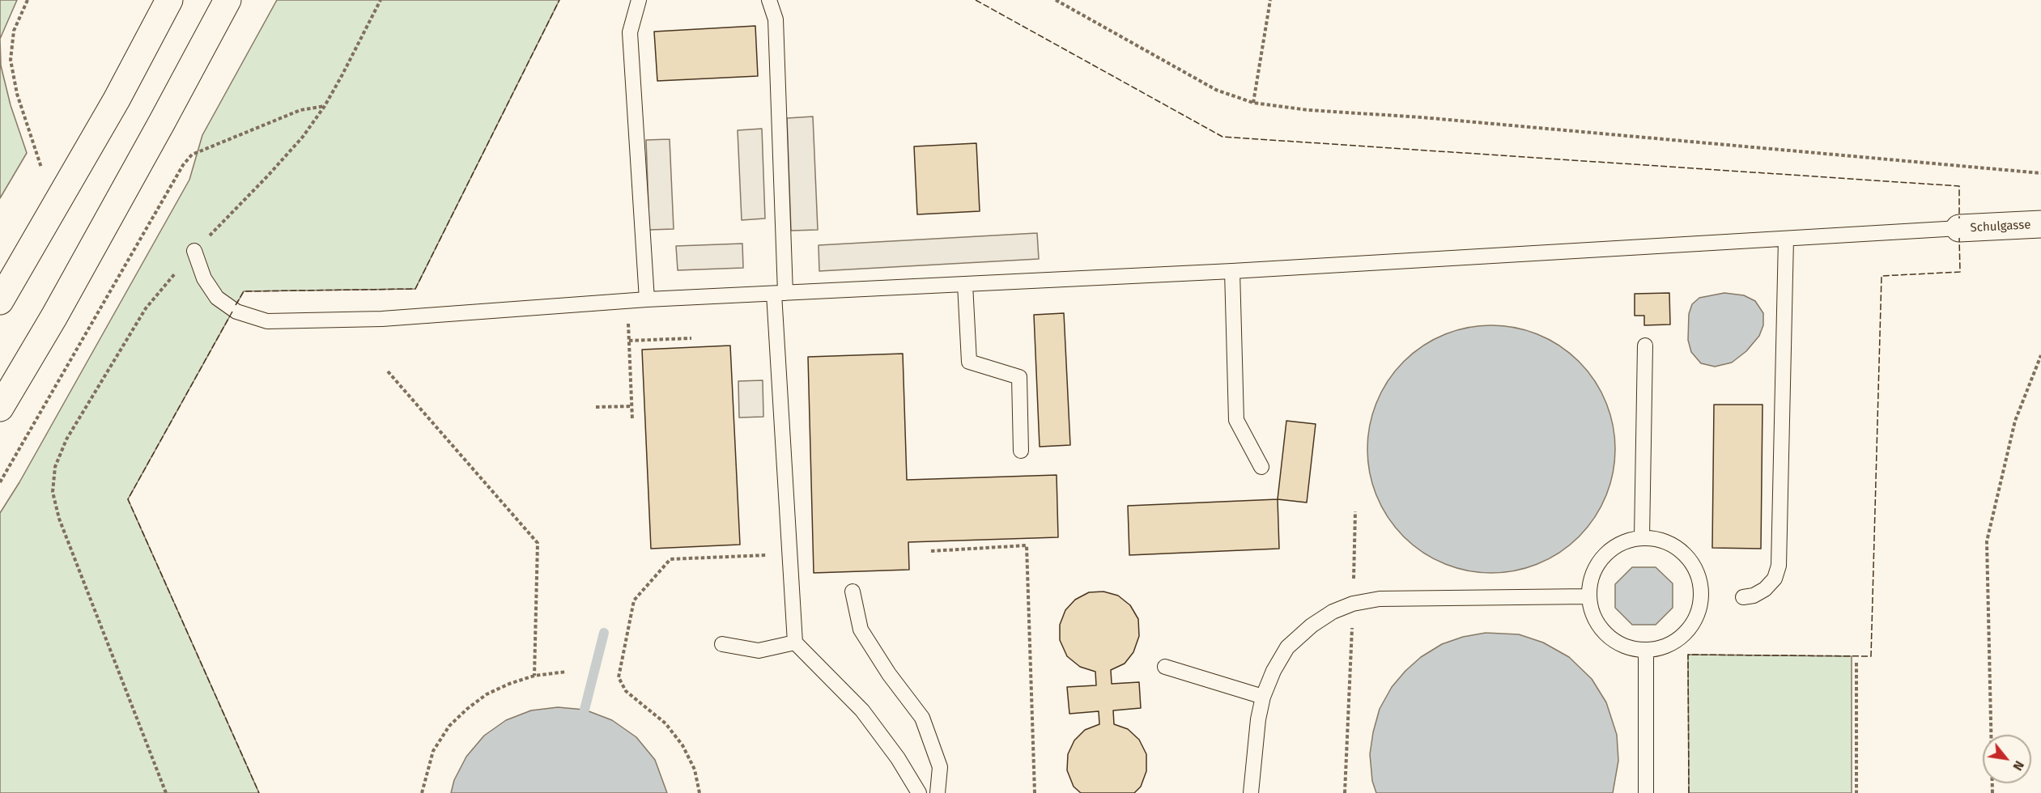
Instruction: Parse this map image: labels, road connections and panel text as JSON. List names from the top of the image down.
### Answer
{
  "streets": {
    "main road": ["Schulgasse"]
  },
  "north": "bottom right"
}
